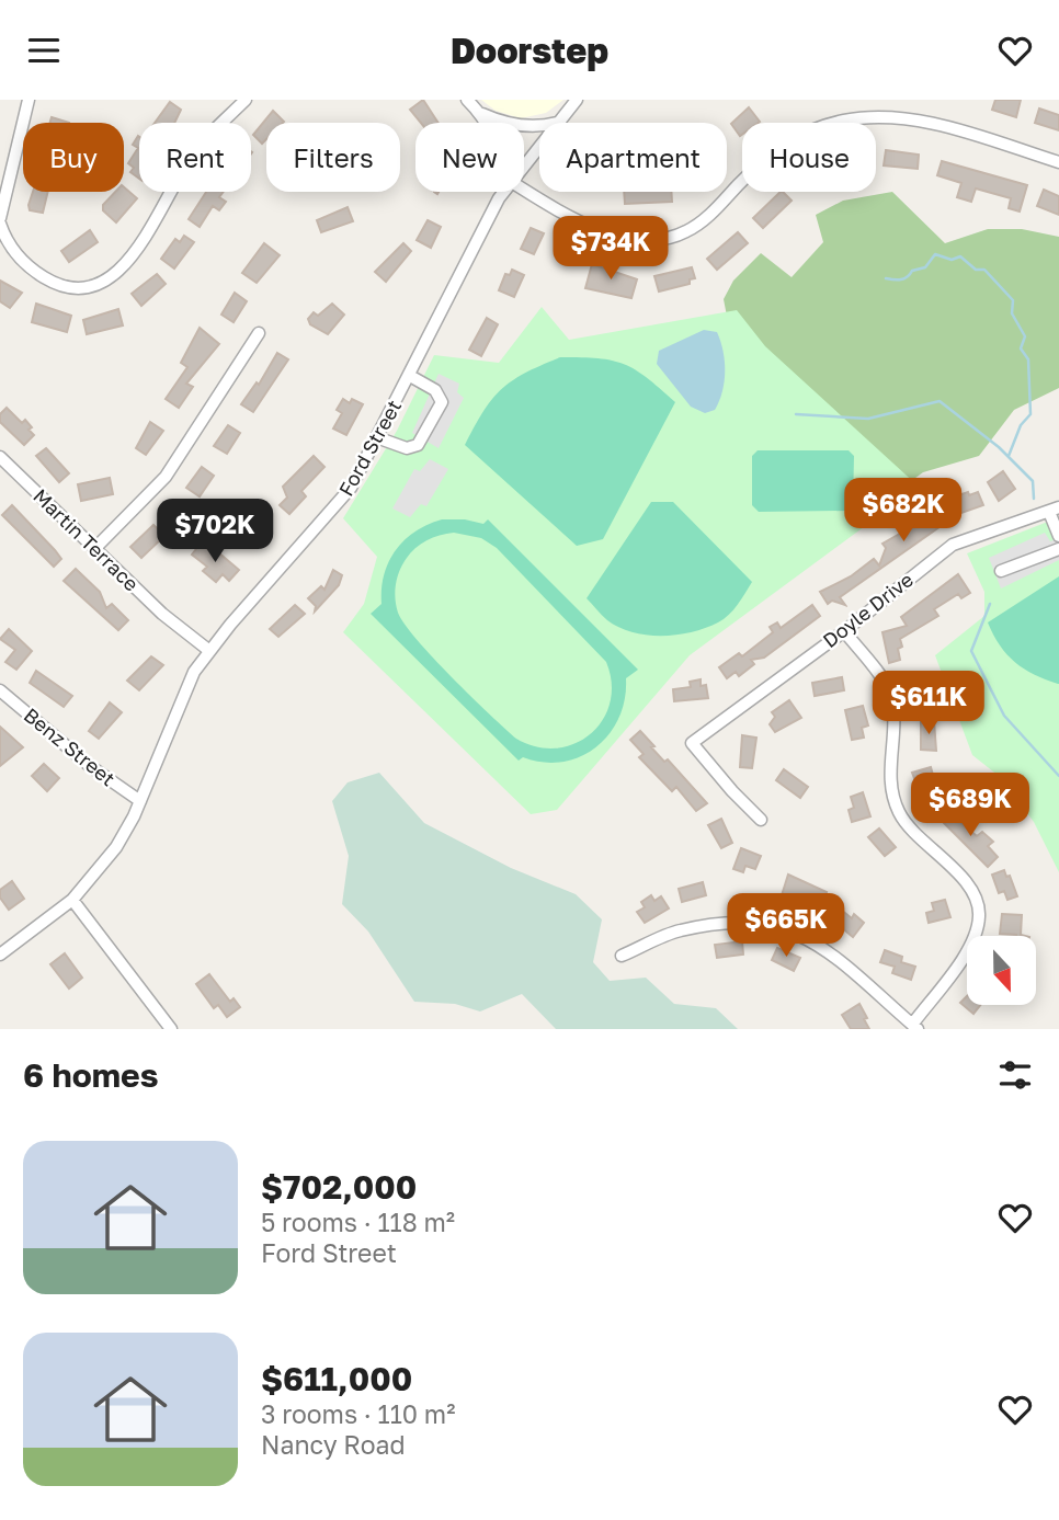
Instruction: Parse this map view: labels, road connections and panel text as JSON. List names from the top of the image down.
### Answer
{
  "streets": {
    "street": [
      "Ford Street",
      "Martin Terrace",
      "Doyle Drive",
      "Benz Street"
    ]
  },
  "crossings": [
    ["Ford Street", "Martin Terrace"],
    ["Ford Street", "Benz Street"]
  ],
  "north": "bottom",
  "page": {
    "header": "Doorstep",
    "chip": [
      "Buy",
      "Rent",
      "Filters",
      "New",
      "Apartment",
      "House"
    ],
    "price": [
      "$734K",
      "$682K",
      "$702K",
      "$611K",
      "$689K",
      "$665K"
    ],
    "heading": "6 homes",
    "list": [
      {
        "name": "$702,000",
        "note": "5 rooms · 118 m² · Ford Street"
      },
      {
        "name": "$611,000",
        "note": "3 rooms · 110 m² · Nancy Road"
      }
    ]
  }
}
